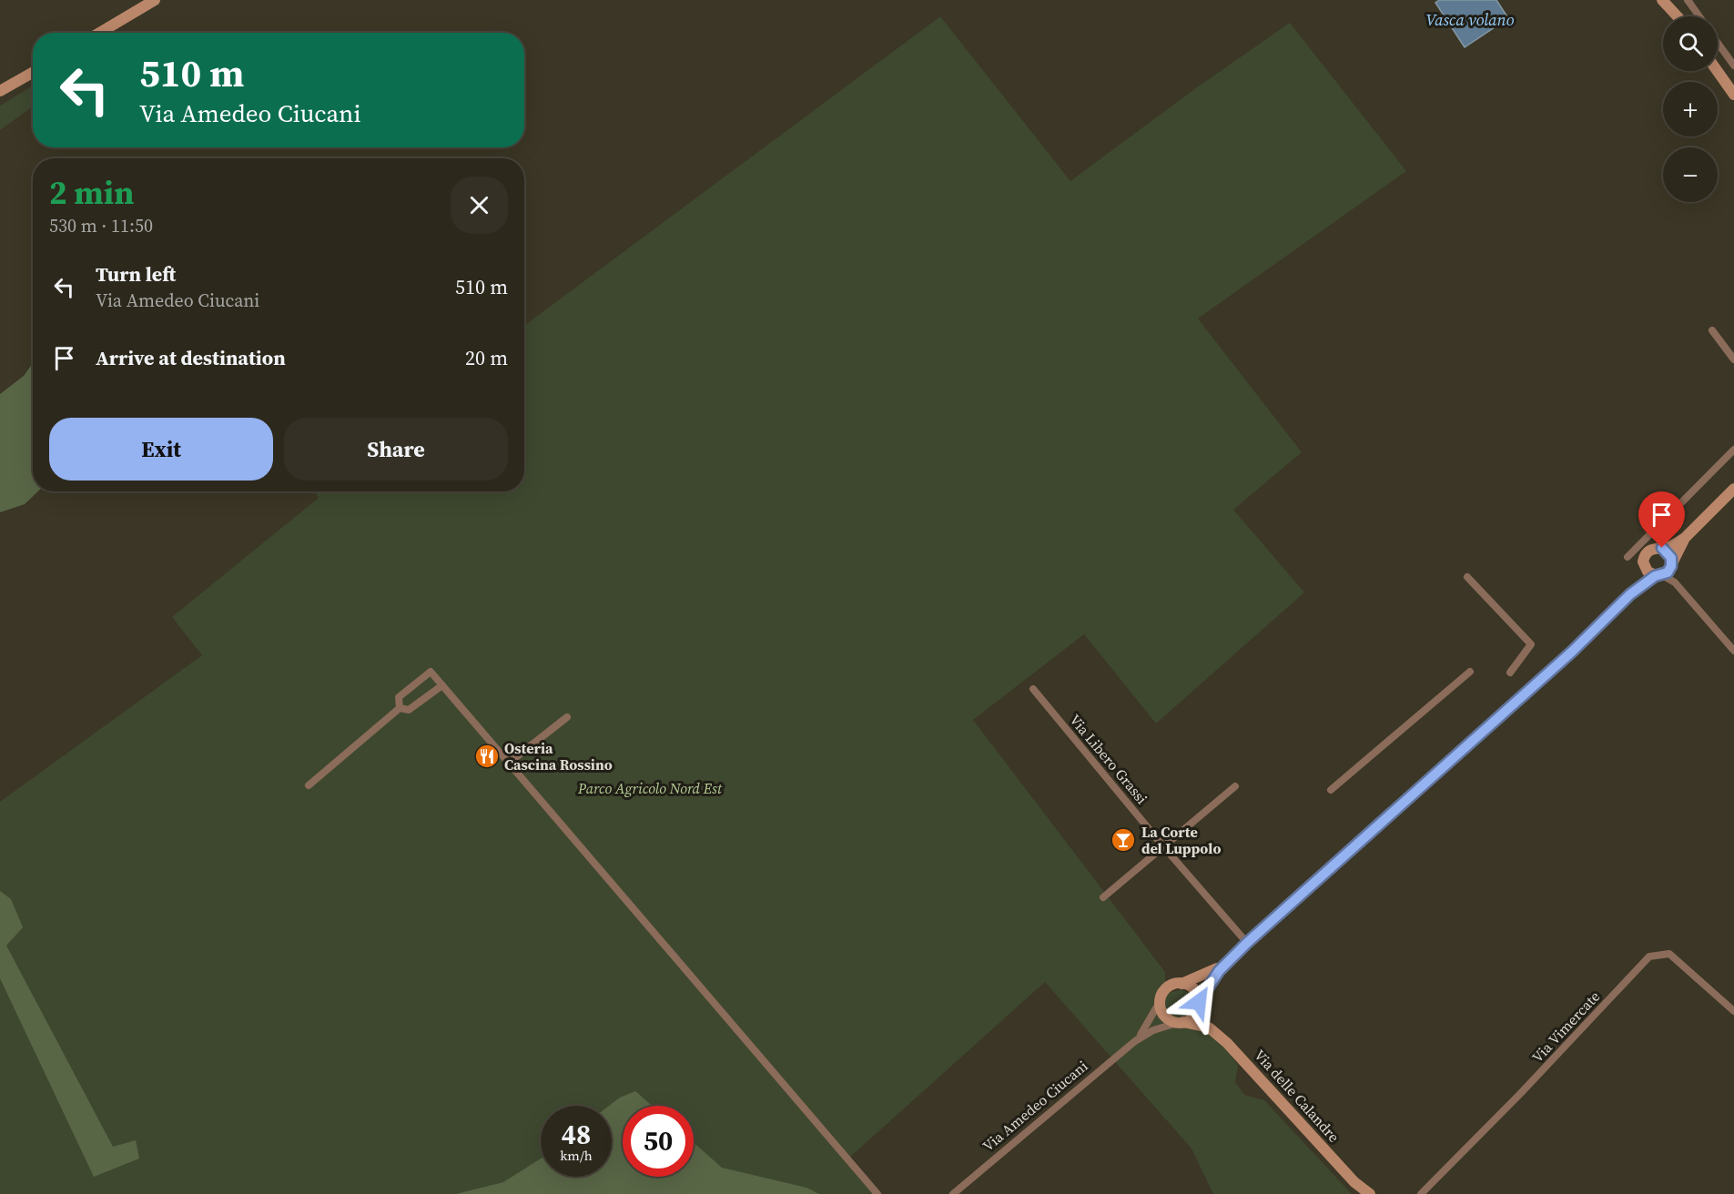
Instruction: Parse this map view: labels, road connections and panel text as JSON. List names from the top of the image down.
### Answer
{
  "streets": {
    "main road": ["Via delle Calandre", "Via Amedeo Ciucani"],
    "street": ["Via Libero Grassi", "Via Vimercate"]
  },
  "crossings": [
    ["Via Libero Grassi", "Via Amedeo Ciucani"],
    ["Via delle Calandre", "Via Amedeo Ciucani"]
  ],
  "water": ["Vasca volano"],
  "parks": ["Parco Agricolo Nord Est"],
  "places": {
    "restaurant": ["Osteria Cascina Rossino"],
    "bar": ["La Corte del Luppolo"]
  },
  "page": {
    "map_buttons": ["+", "−"],
    "turn": ["510 m", "Via Amedeo Ciucani"],
    "heading": ["2 min", "530 m · 11:50"],
    "list": [
      {
        "name": "Turn left",
        "note": "Via Amedeo Ciucani",
        "value": "510 m"
      },
      {
        "name": "Arrive at destination",
        "value": "20 m"
      }
    ],
    "buttons": ["Exit", "Share"],
    "speed": "48 km/h",
    "limit": "50"
  }
}
